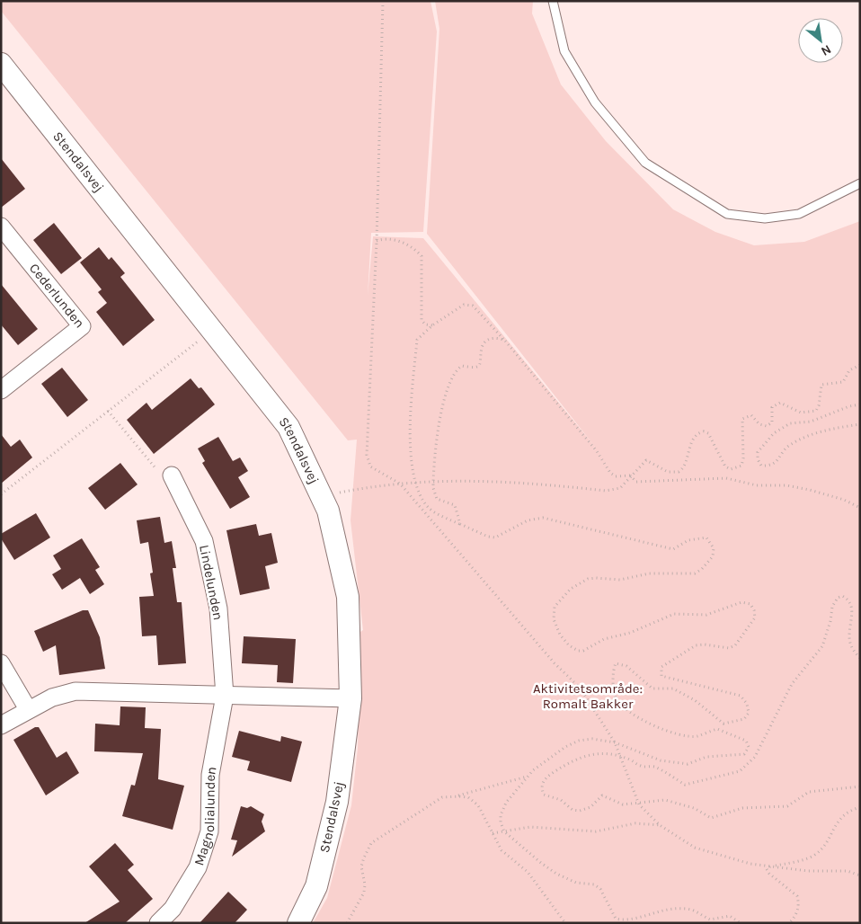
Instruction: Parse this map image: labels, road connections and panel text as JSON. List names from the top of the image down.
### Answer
{
  "streets": {
    "street": [
      "Stendalsvej",
      "Cederlunden",
      "Lindelunden",
      "Magnolialunden"
    ]
  },
  "crossings": [
    ["Lindelunden", "Magnolialunden"]
  ],
  "parks": ["Aktivitetsområde: Romalt Bakker"],
  "north": "bottom right"
}
